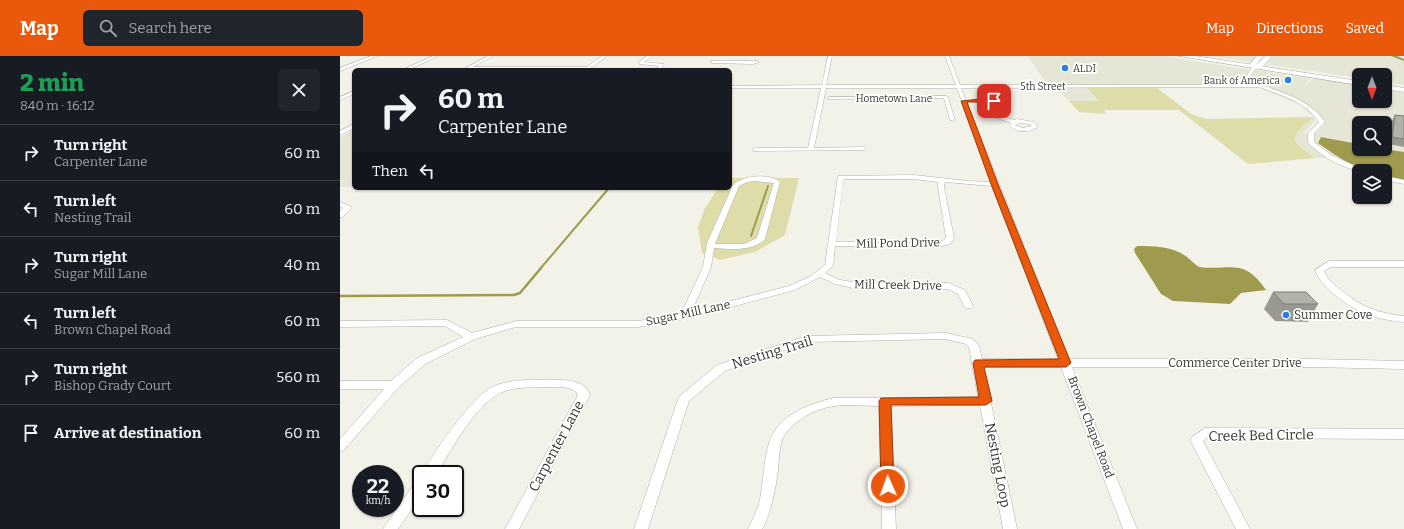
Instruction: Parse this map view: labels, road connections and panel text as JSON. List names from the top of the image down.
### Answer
{
  "streets": {
    "street": [
      "5th Street",
      "Hometown Lane",
      "Mill Pond Drive",
      "Mill Creek Drive",
      "Sugar Mill Lane",
      "Nesting Trail",
      "Commerce Center Drive",
      "Brown Chapel Road",
      "Creek Bed Circle",
      "Carpenter Lane",
      "Nesting Loop"
    ]
  },
  "crossings": [
    ["5th Street", "Brown Chapel Road"],
    ["Hometown Lane", "Brown Chapel Road"],
    ["Mill Pond Drive", "Sugar Mill Lane"],
    ["Mill Creek Drive", "Sugar Mill Lane"],
    ["Sugar Mill Lane", "Brown Chapel Road"],
    ["Nesting Trail", "Nesting Loop"],
    ["Commerce Center Drive", "Brown Chapel Road"]
  ],
  "places": ["ALDI", "Bank of America", "Summer Cove"],
  "north": "bottom",
  "page": {
    "header": "Map",
    "search": "Search here",
    "nav": ["Map", "Directions", "Saved"],
    "heading": ["2 min", "840 m · 16:12"],
    "turn": ["60 m", "Carpenter Lane"],
    "list": [
      {
        "name": "Turn right",
        "note": "Carpenter Lane",
        "value": "60 m"
      },
      {
        "name": "Turn left",
        "note": "Nesting Trail",
        "value": "60 m"
      },
      {
        "name": "Turn right",
        "note": "Sugar Mill Lane",
        "value": "40 m"
      },
      {
        "name": "Turn left",
        "note": "Brown Chapel Road",
        "value": "60 m"
      },
      {
        "name": "Turn right",
        "note": "Bishop Grady Court",
        "value": "560 m"
      },
      {
        "name": "Arrive at destination",
        "value": "60 m"
      }
    ],
    "then": "Then",
    "speed": "22 km/h",
    "limit": "30"
  }
}
